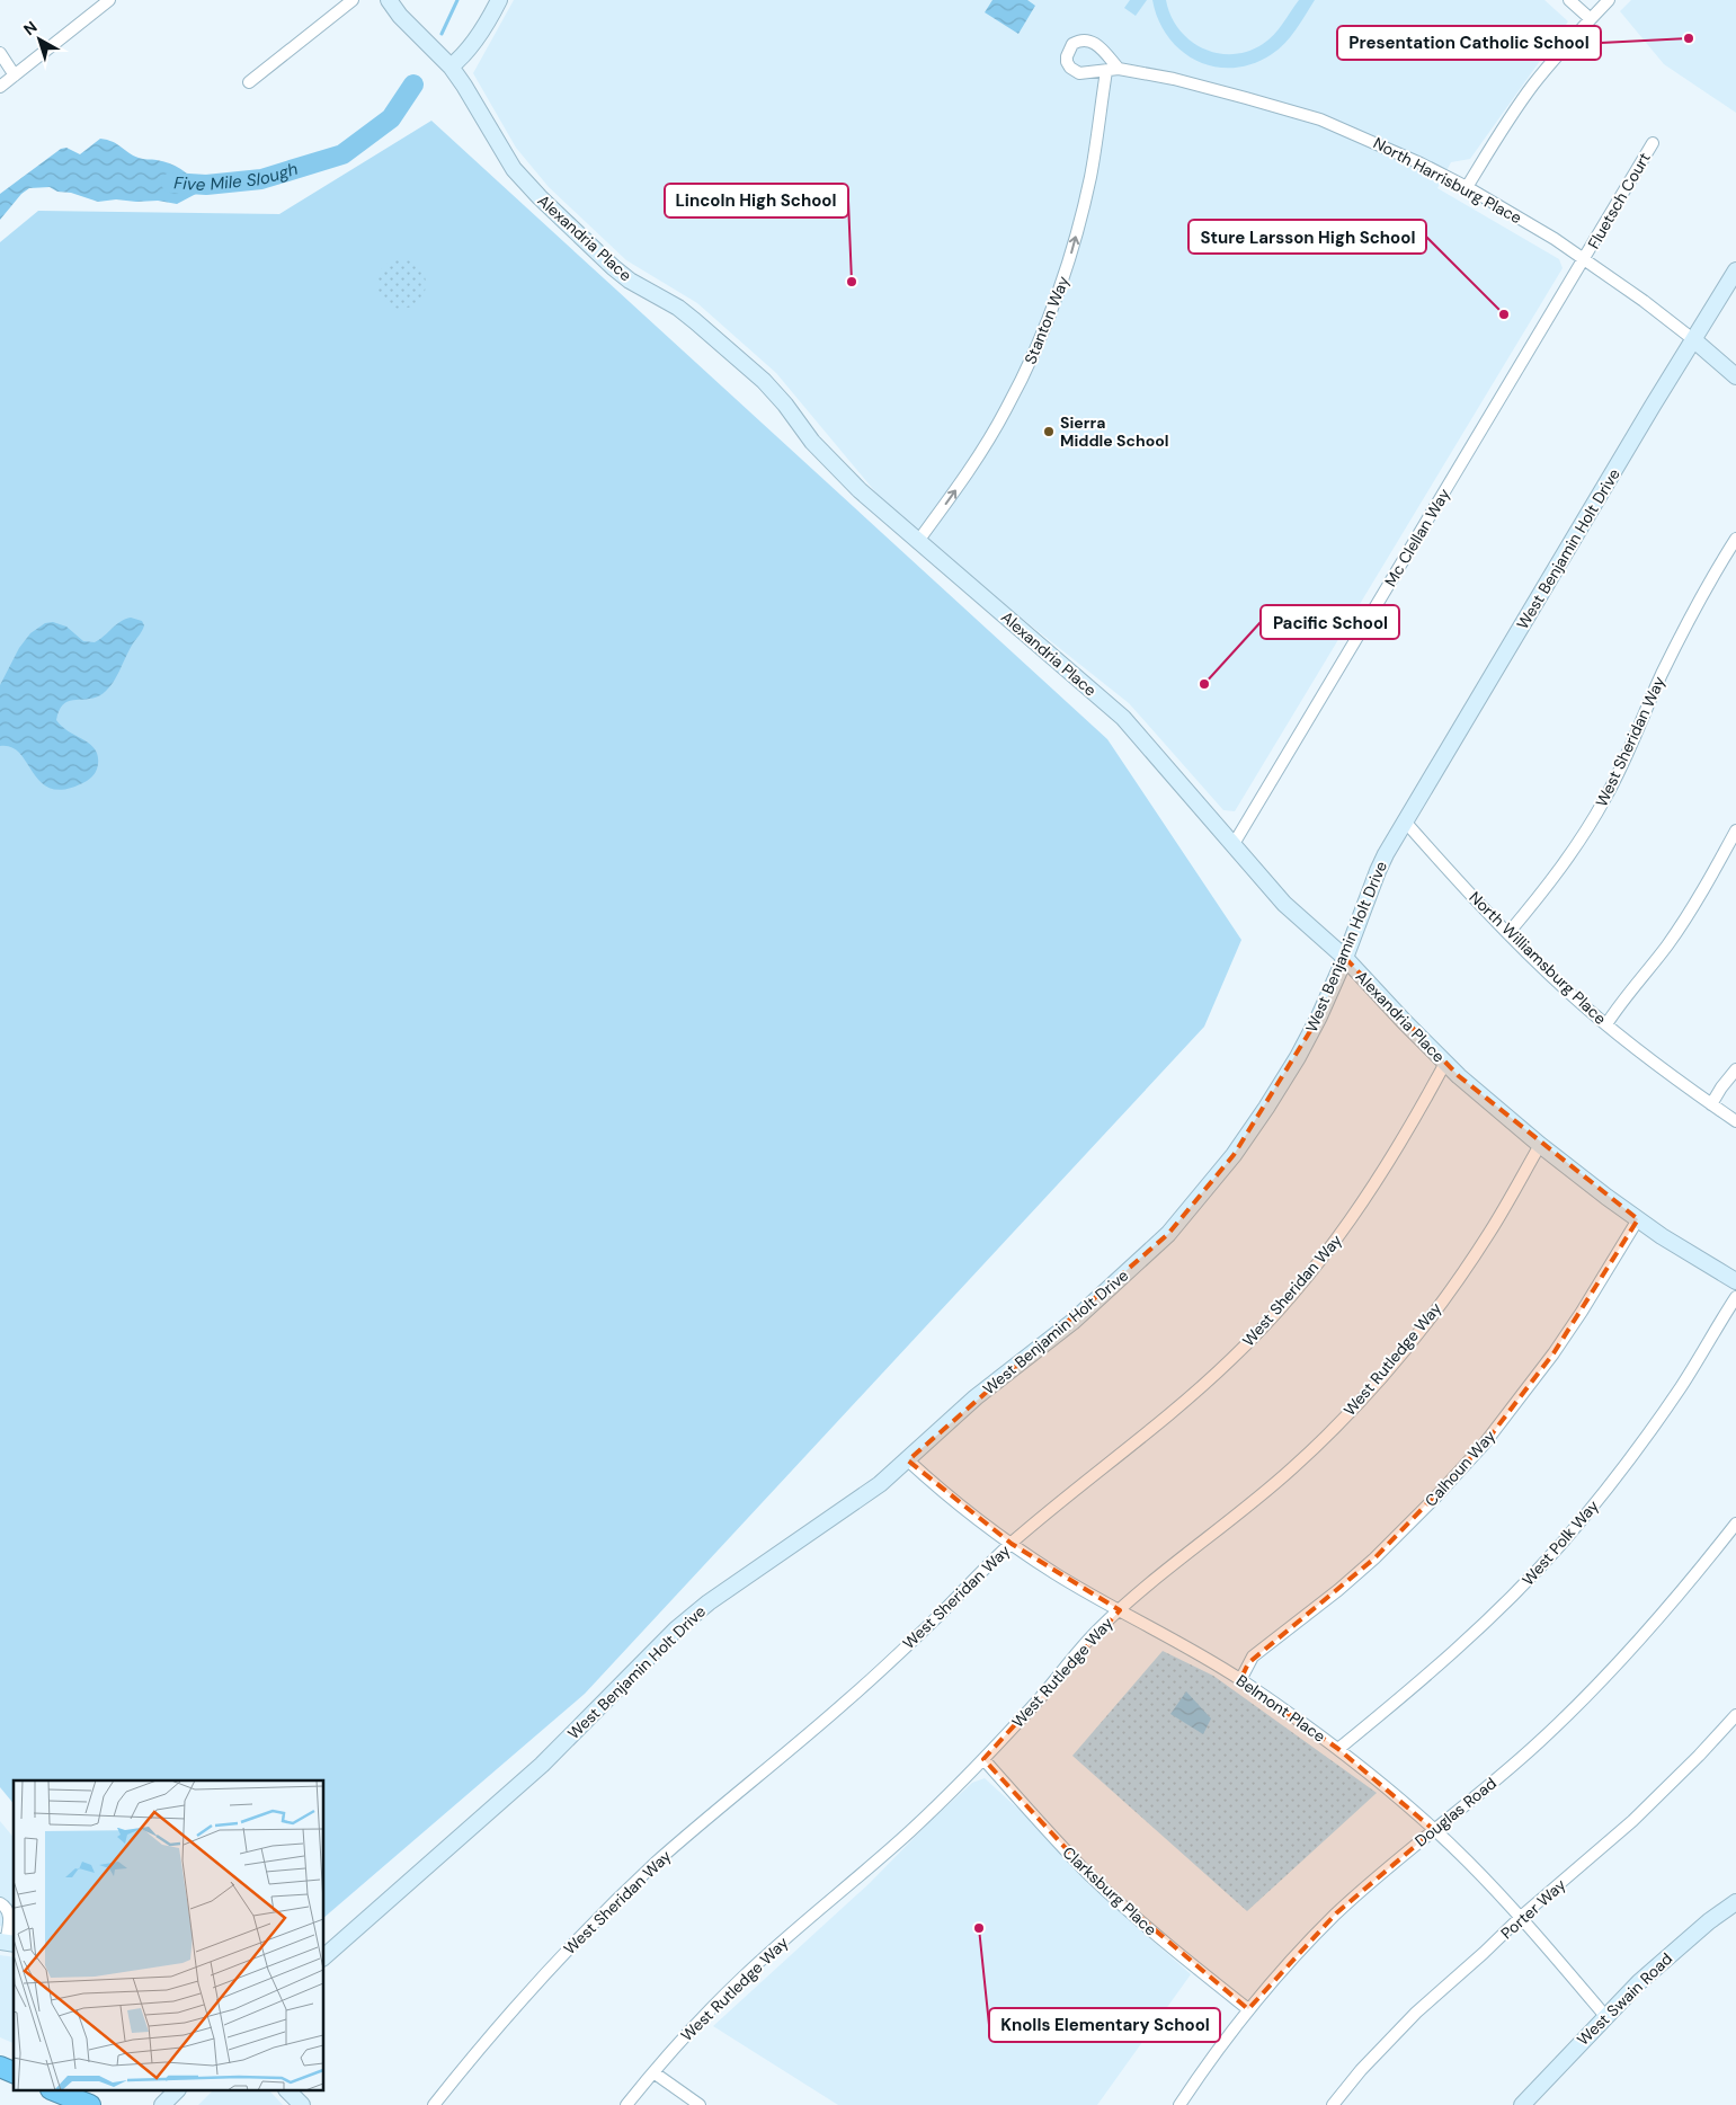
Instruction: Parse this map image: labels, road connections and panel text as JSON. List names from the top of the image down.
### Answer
{
  "streets": {
    "street": [
      "North Harrisburg Place",
      "Fluetsch Court",
      "Alexandria Place",
      "Stanton Way",
      "Mc Clellan Way",
      "West Benjamin Holt Drive",
      "West Sheridan Way",
      "North Williamsburg Place",
      "West Rutledge Way",
      "Calhoun Way",
      "West Polk Way",
      "Belmont Place",
      "Douglas Road",
      "Clarksburg Place",
      "Porter Way",
      "West Swain Road"
    ]
  },
  "crossings": [
    ["North Harrisburg Place", "Fluetsch Court"],
    ["North Harrisburg Place", "Stanton Way"],
    ["North Harrisburg Place", "Mc Clellan Way"],
    ["North Harrisburg Place", "West Benjamin Holt Drive"],
    ["Fluetsch Court", "Mc Clellan Way"],
    ["Alexandria Place", "Stanton Way"],
    ["Alexandria Place", "Mc Clellan Way"],
    ["Alexandria Place", "West Benjamin Holt Drive"],
    ["Alexandria Place", "West Sheridan Way"],
    ["Alexandria Place", "West Rutledge Way"],
    ["Alexandria Place", "Calhoun Way"],
    ["West Benjamin Holt Drive", "North Williamsburg Place"],
    ["West Benjamin Holt Drive", "Belmont Place"],
    ["West Sheridan Way", "North Williamsburg Place"],
    ["West Sheridan Way", "Belmont Place"],
    ["West Rutledge Way", "Belmont Place"],
    ["West Rutledge Way", "Clarksburg Place"],
    ["Calhoun Way", "Belmont Place"],
    ["West Polk Way", "Belmont Place"],
    ["Belmont Place", "Douglas Road"],
    ["Belmont Place", "Porter Way"],
    ["Belmont Place", "West Swain Road"],
    ["Douglas Road", "Clarksburg Place"]
  ],
  "one_way": ["Stanton Way"],
  "water": ["Five Mile Slough"],
  "places": [
    "Presentation Catholic School",
    "Lincoln High School",
    "Sture Larsson High School",
    "Sierra Middle School",
    "Pacific School",
    "Knolls Elementary School"
  ],
  "north": "top left"
}
